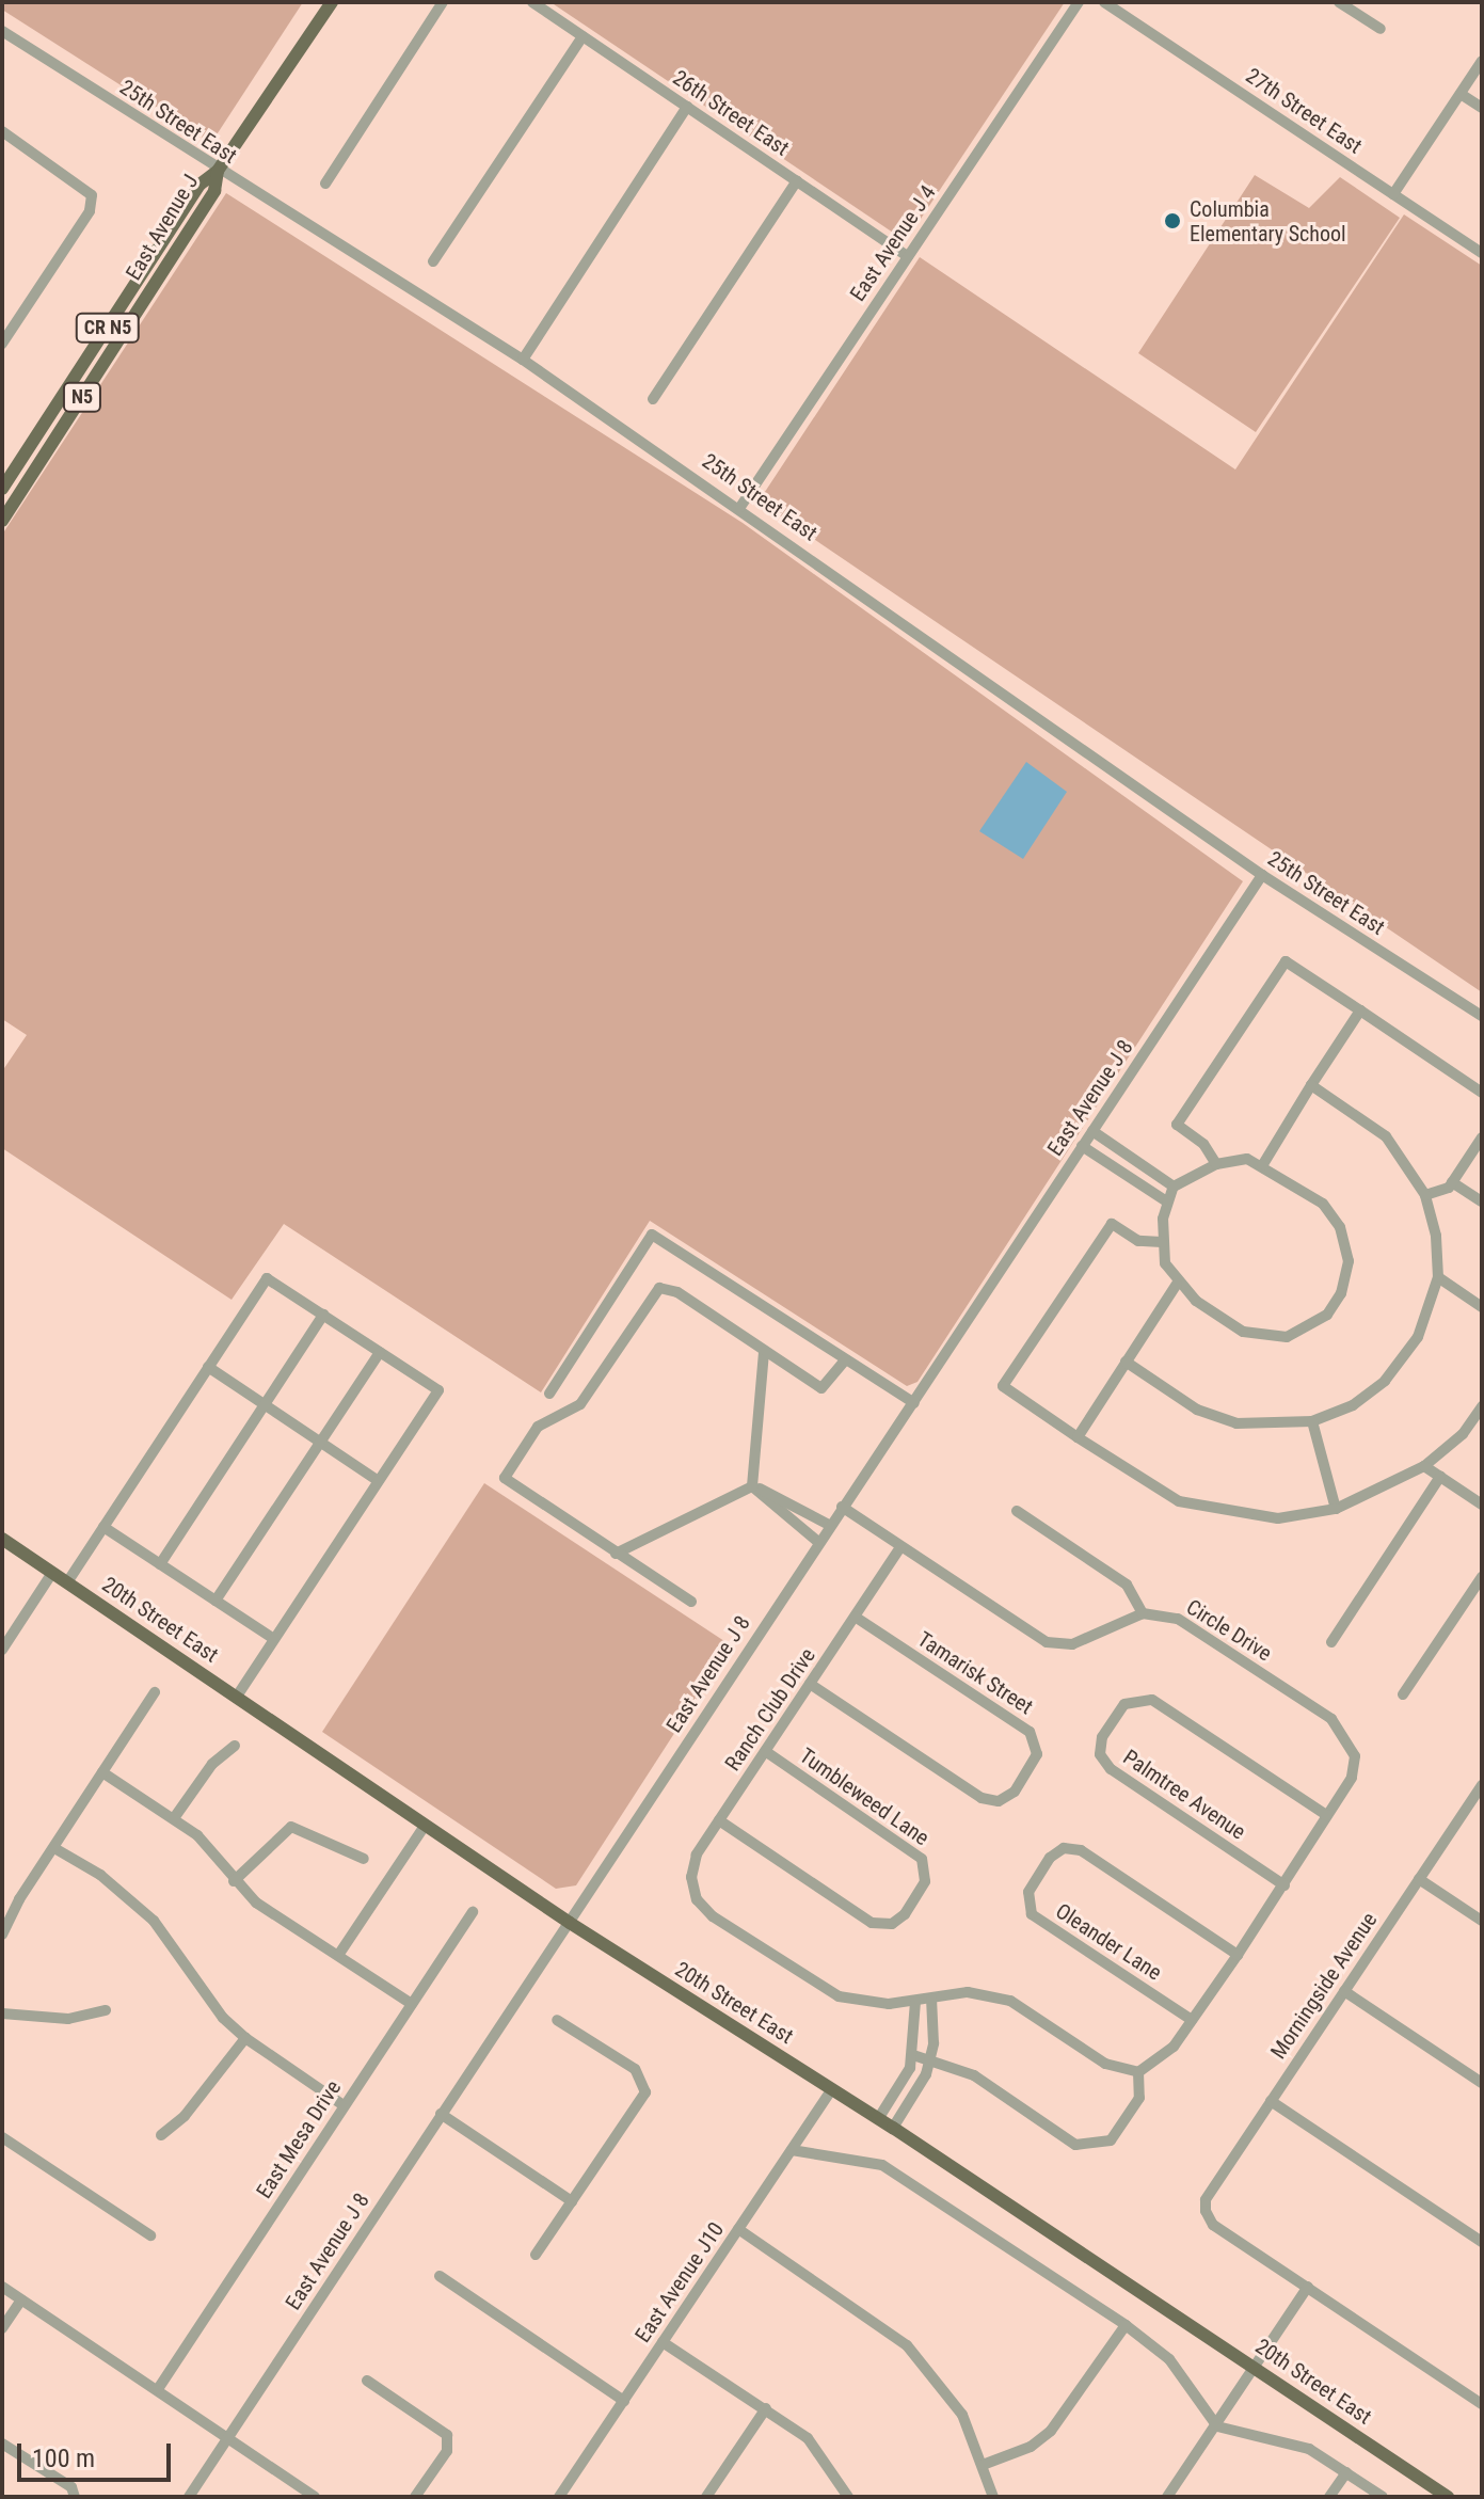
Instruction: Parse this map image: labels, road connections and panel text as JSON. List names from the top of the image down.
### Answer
{
  "streets": {
    "main road": [
      "East Avenue J",
      "CR N5",
      "N5",
      "20th Street East"
    ],
    "street": [
      "27th Street East",
      "26th Street East",
      "25th Street East",
      "East Avenue J 4",
      "East Avenue J 8",
      "Circle Drive",
      "Tamarisk Street",
      "Ranch Club Drive",
      "Palmtree Avenue",
      "Tumbleweed Lane",
      "Oleander Lane",
      "Morningside Avenue",
      "East Mesa Drive",
      "East Avenue J10"
    ]
  },
  "crossings": [
    ["26th Street East", "East Avenue J 4"],
    ["25th Street East", "East Avenue J"],
    ["25th Street East", "East Avenue J 4"],
    ["25th Street East", "East Avenue J 8"],
    ["East Avenue J 8", "20th Street East"],
    ["20th Street East", "East Avenue J10"],
    ["Circle Drive", "Palmtree Avenue"],
    ["Tamarisk Street", "Ranch Club Drive"],
    ["Ranch Club Drive", "Tumbleweed Lane"]
  ],
  "places": ["Columbia Elementary School"],
  "scale_bar": "100 m"
}
